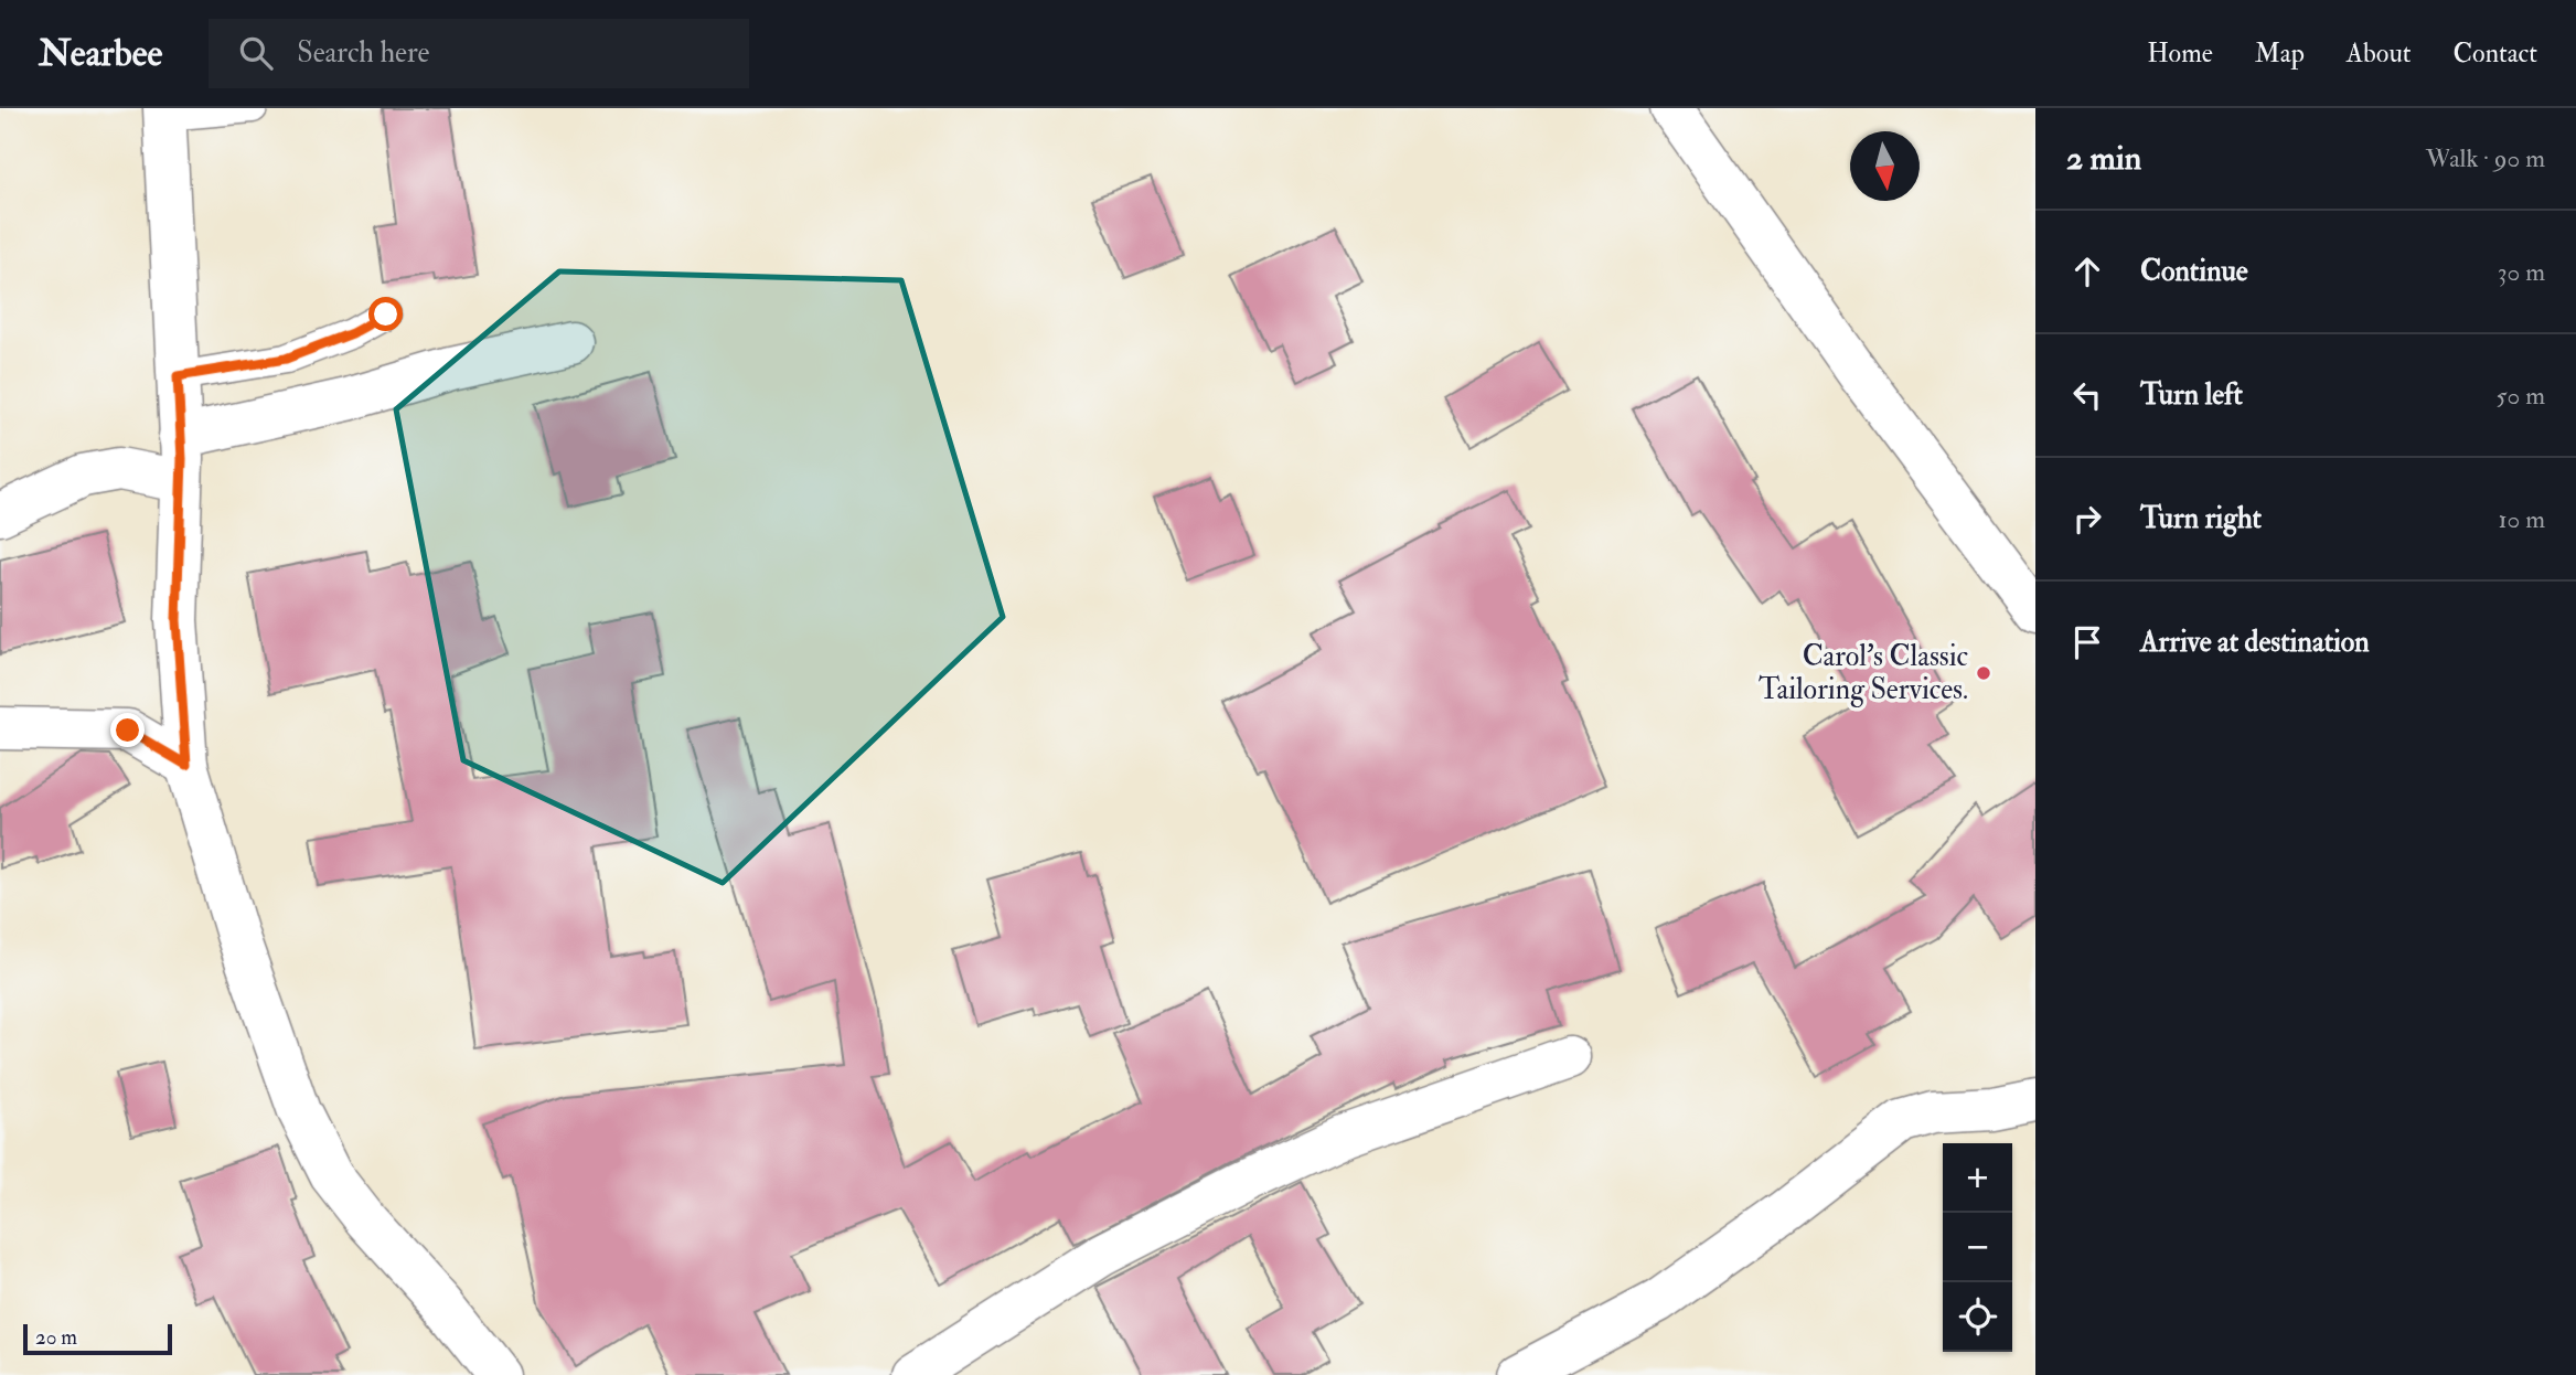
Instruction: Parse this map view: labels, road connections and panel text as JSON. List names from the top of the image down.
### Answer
{
  "places": ["Carol's Classic Tailoring Services."],
  "scale_bar": "20 m",
  "north": "bottom",
  "page": {
    "header": "Nearbee",
    "search": "Search here",
    "nav": [
      "Home",
      "Map",
      "About",
      "Contact"
    ],
    "heading": ["2 min", "Walk · 90 m"],
    "list": [
      ["Continue", "30 m"],
      ["Turn left", "50 m"],
      ["Turn right", "10 m"],
      "Arrive at destination"
    ],
    "map_buttons": ["+", "−"],
    "scale": "20 m"
  }
}
